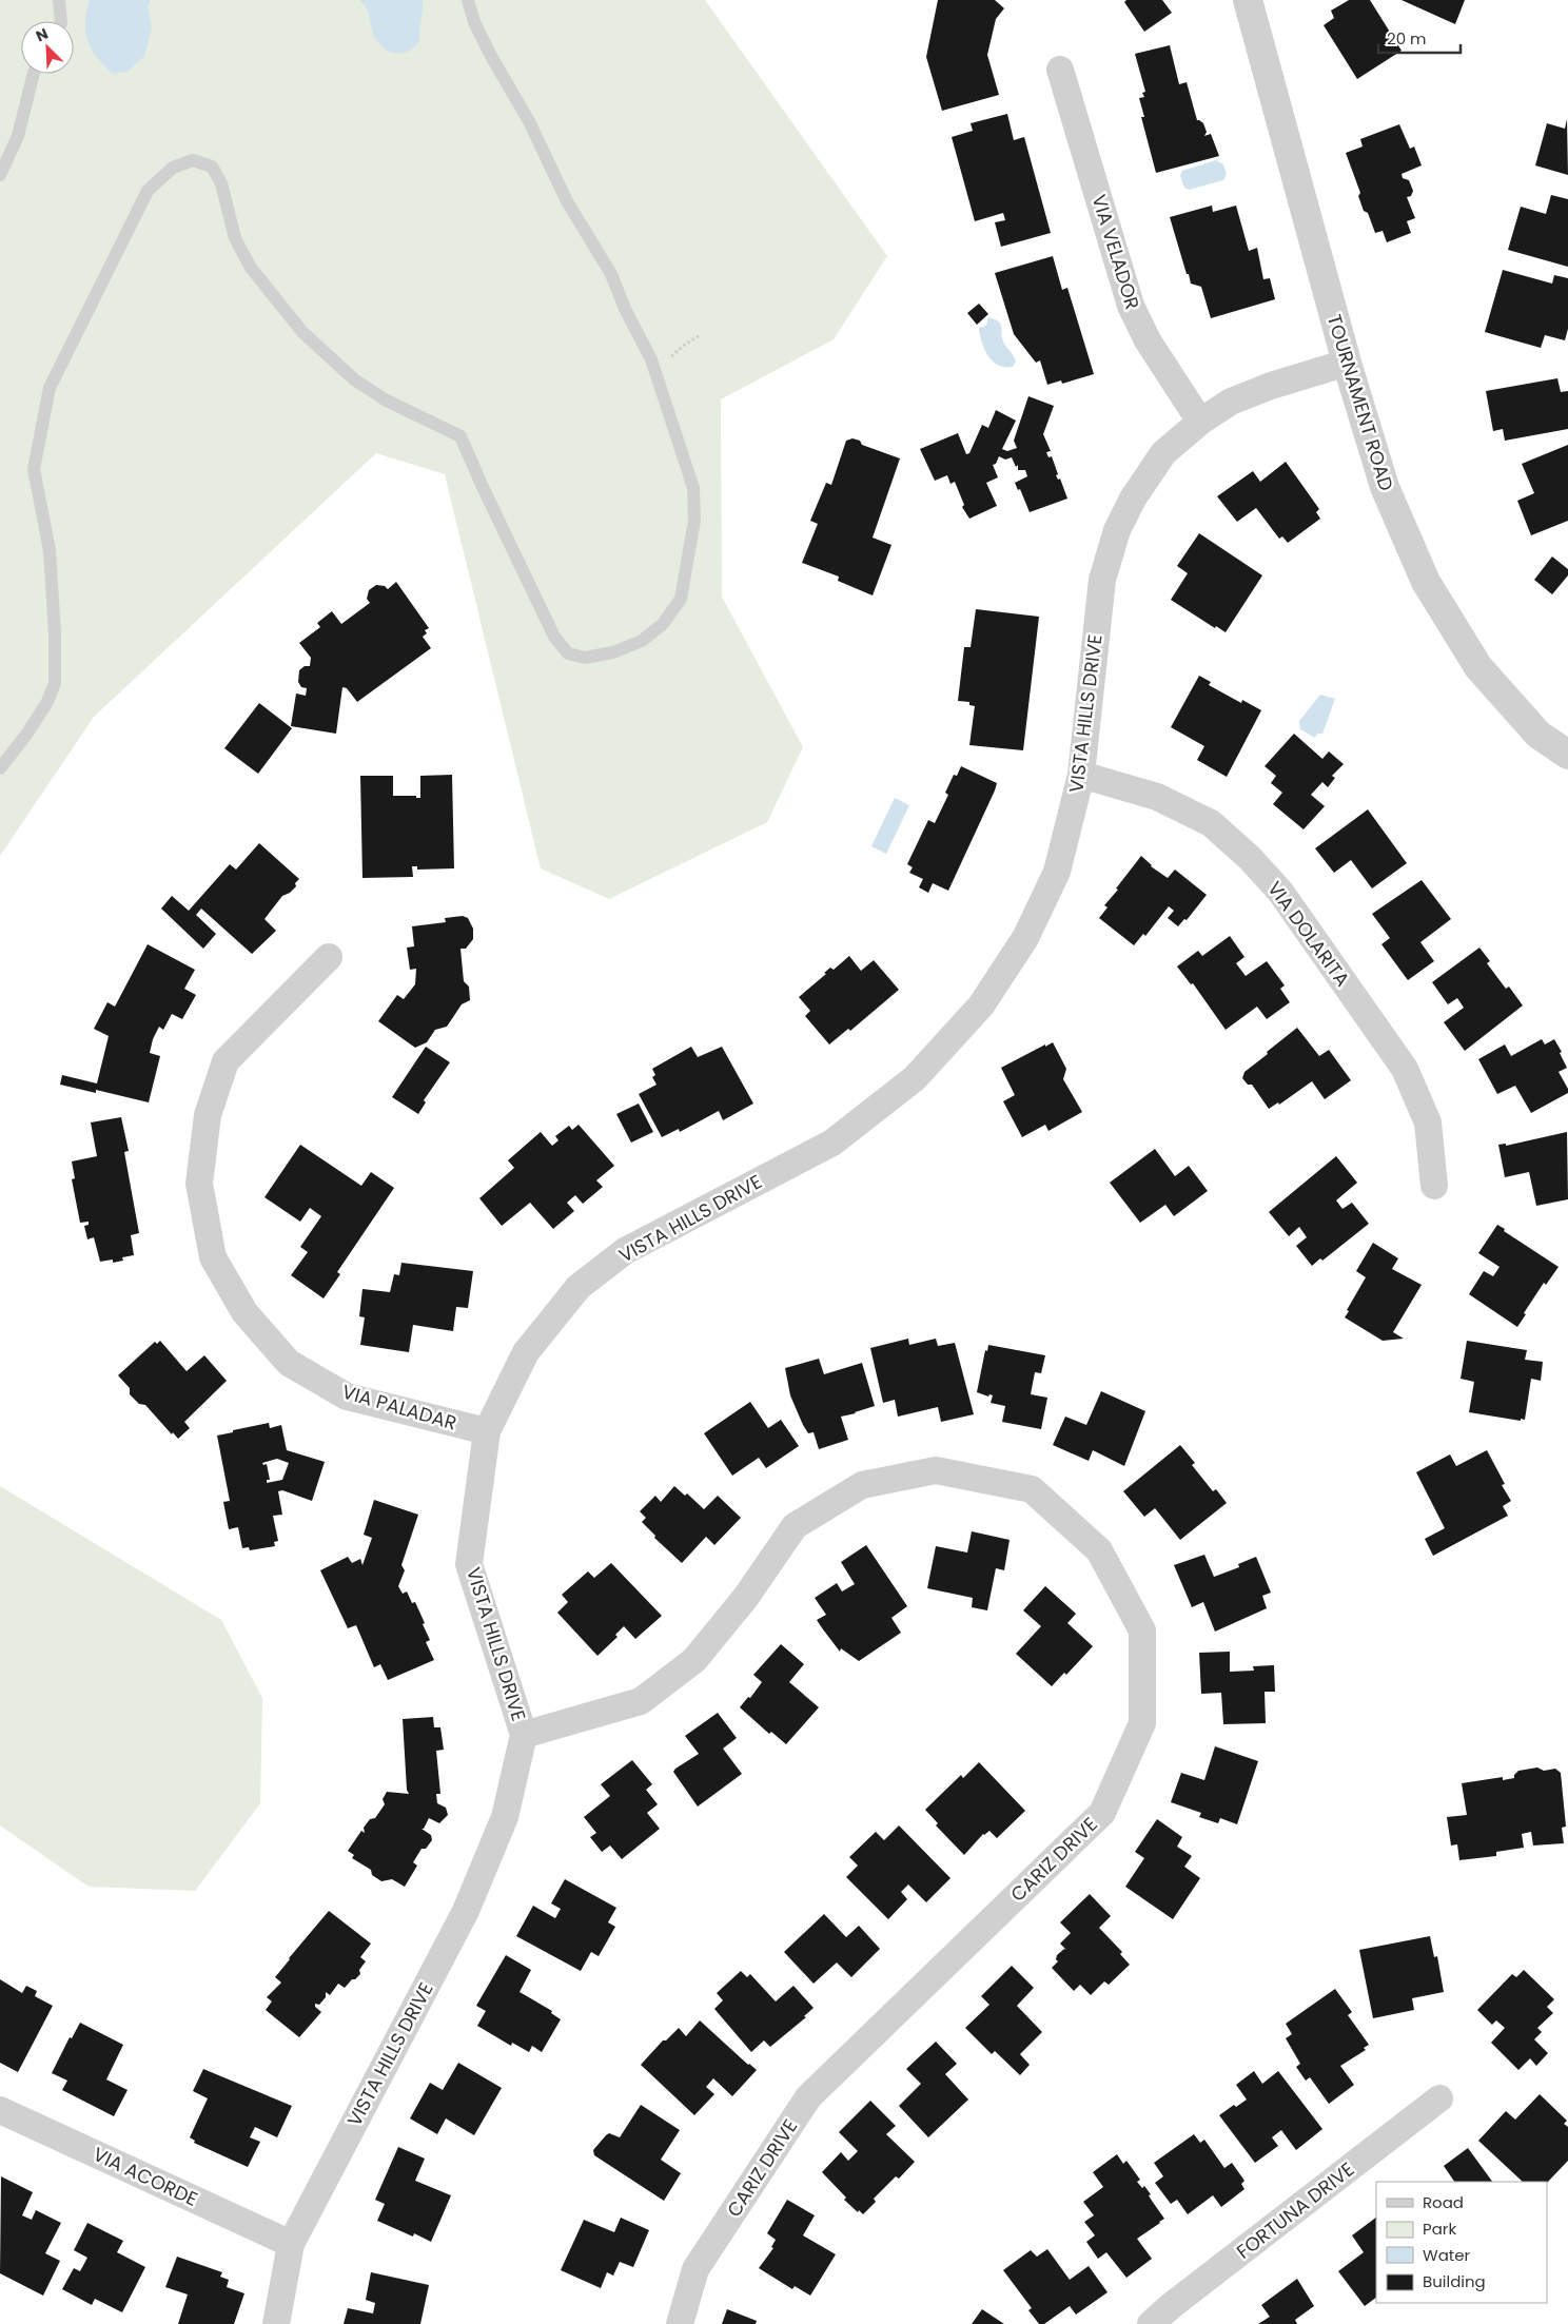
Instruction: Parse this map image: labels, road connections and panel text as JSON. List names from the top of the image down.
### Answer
{
  "streets": {
    "street": [
      "VIA VELADOR",
      "TOURNAMENT ROAD",
      "VISTA HILLS DRIVE",
      "VIA DOLARITA",
      "VIA PALADAR",
      "CARIZ DRIVE",
      "VIA ACORDE",
      "FORTUNA DRIVE"
    ]
  },
  "crossings": [
    ["VIA VELADOR", "VISTA HILLS DRIVE"],
    ["TOURNAMENT ROAD", "VISTA HILLS DRIVE"],
    ["VISTA HILLS DRIVE", "VIA DOLARITA"],
    ["VISTA HILLS DRIVE", "VIA PALADAR"],
    ["VISTA HILLS DRIVE", "CARIZ DRIVE"],
    ["VISTA HILLS DRIVE", "VIA ACORDE"]
  ],
  "legend": [
    "Road",
    "Park",
    "Water",
    "Building"
  ],
  "scale_bar": "20 m",
  "north": "top left"
}
